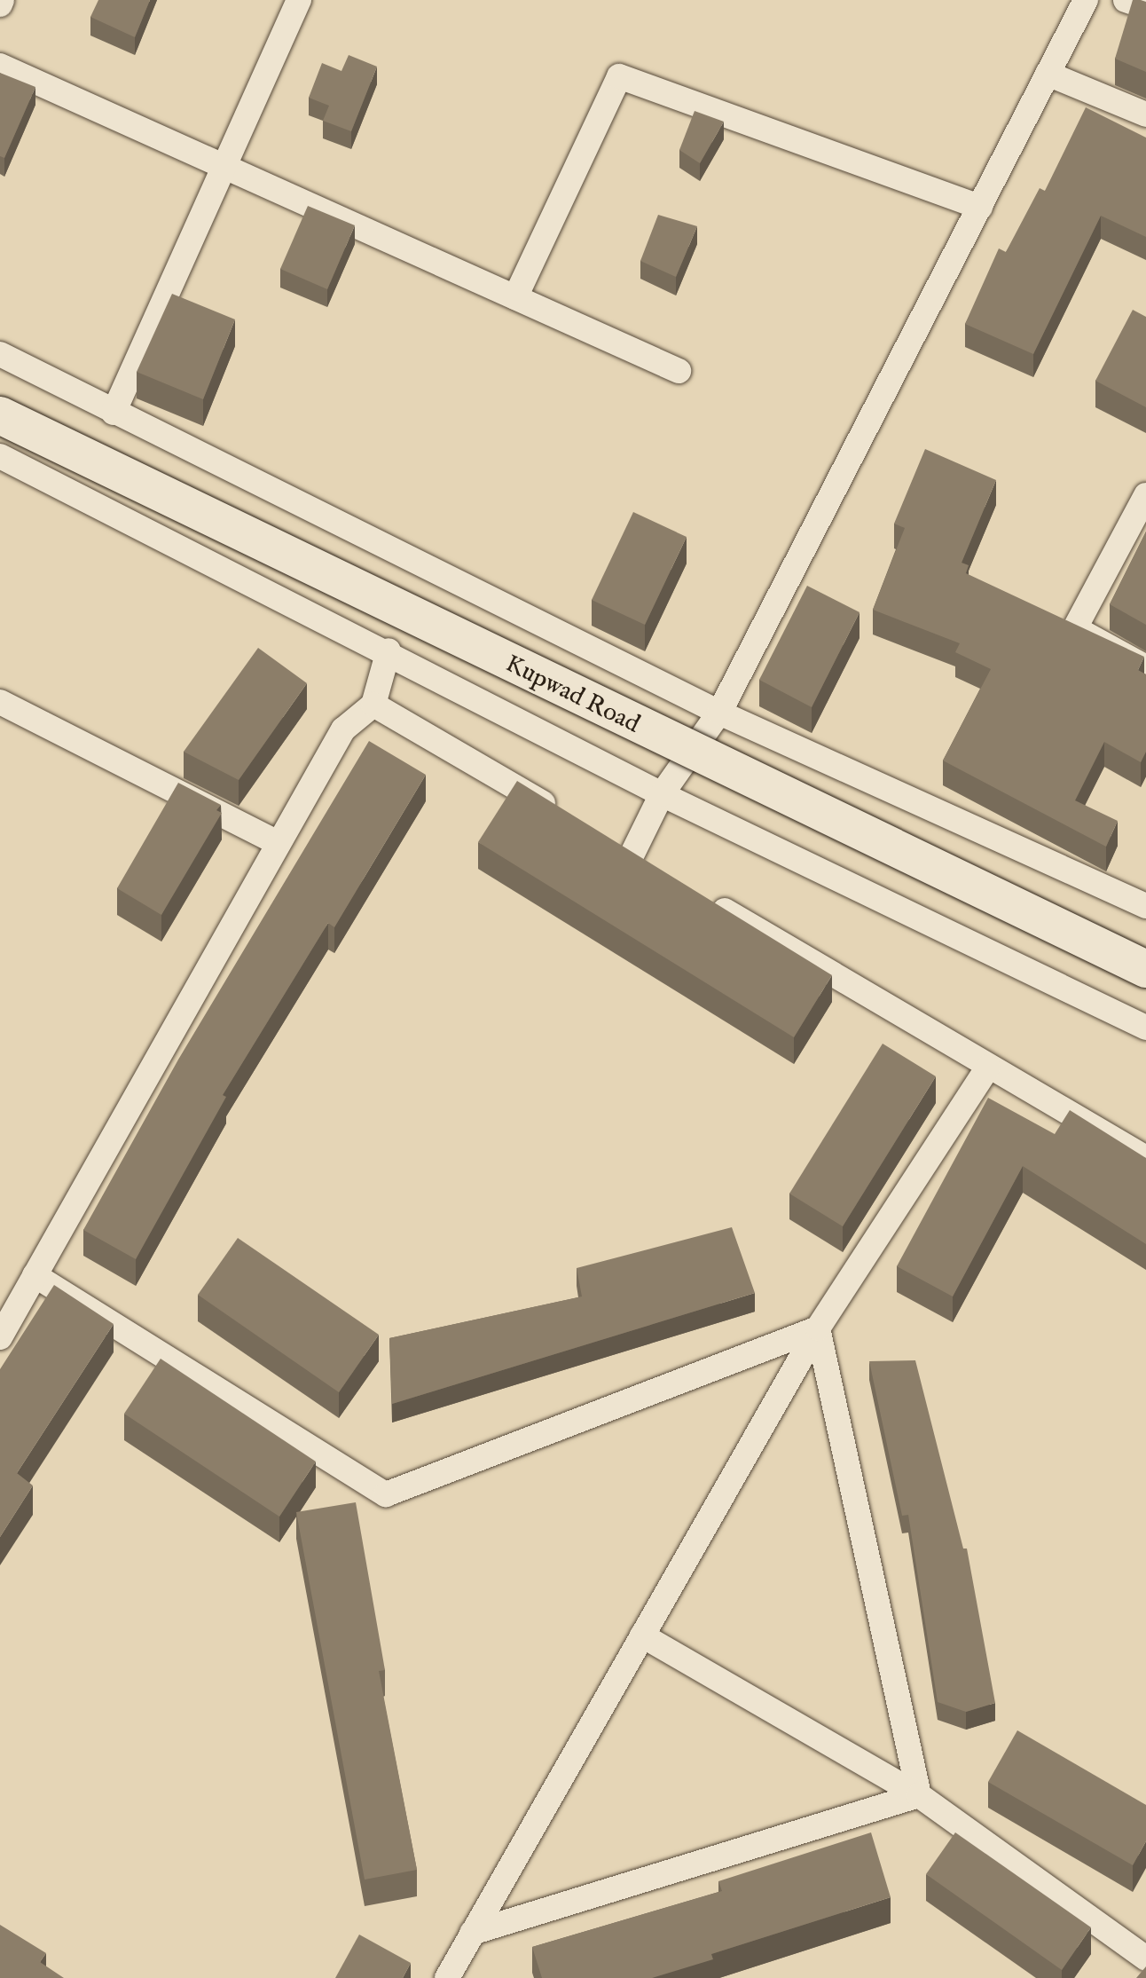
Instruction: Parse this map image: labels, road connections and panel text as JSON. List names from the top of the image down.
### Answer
{
  "streets": {
    "main road": ["Kupwad Road"]
  }
}
